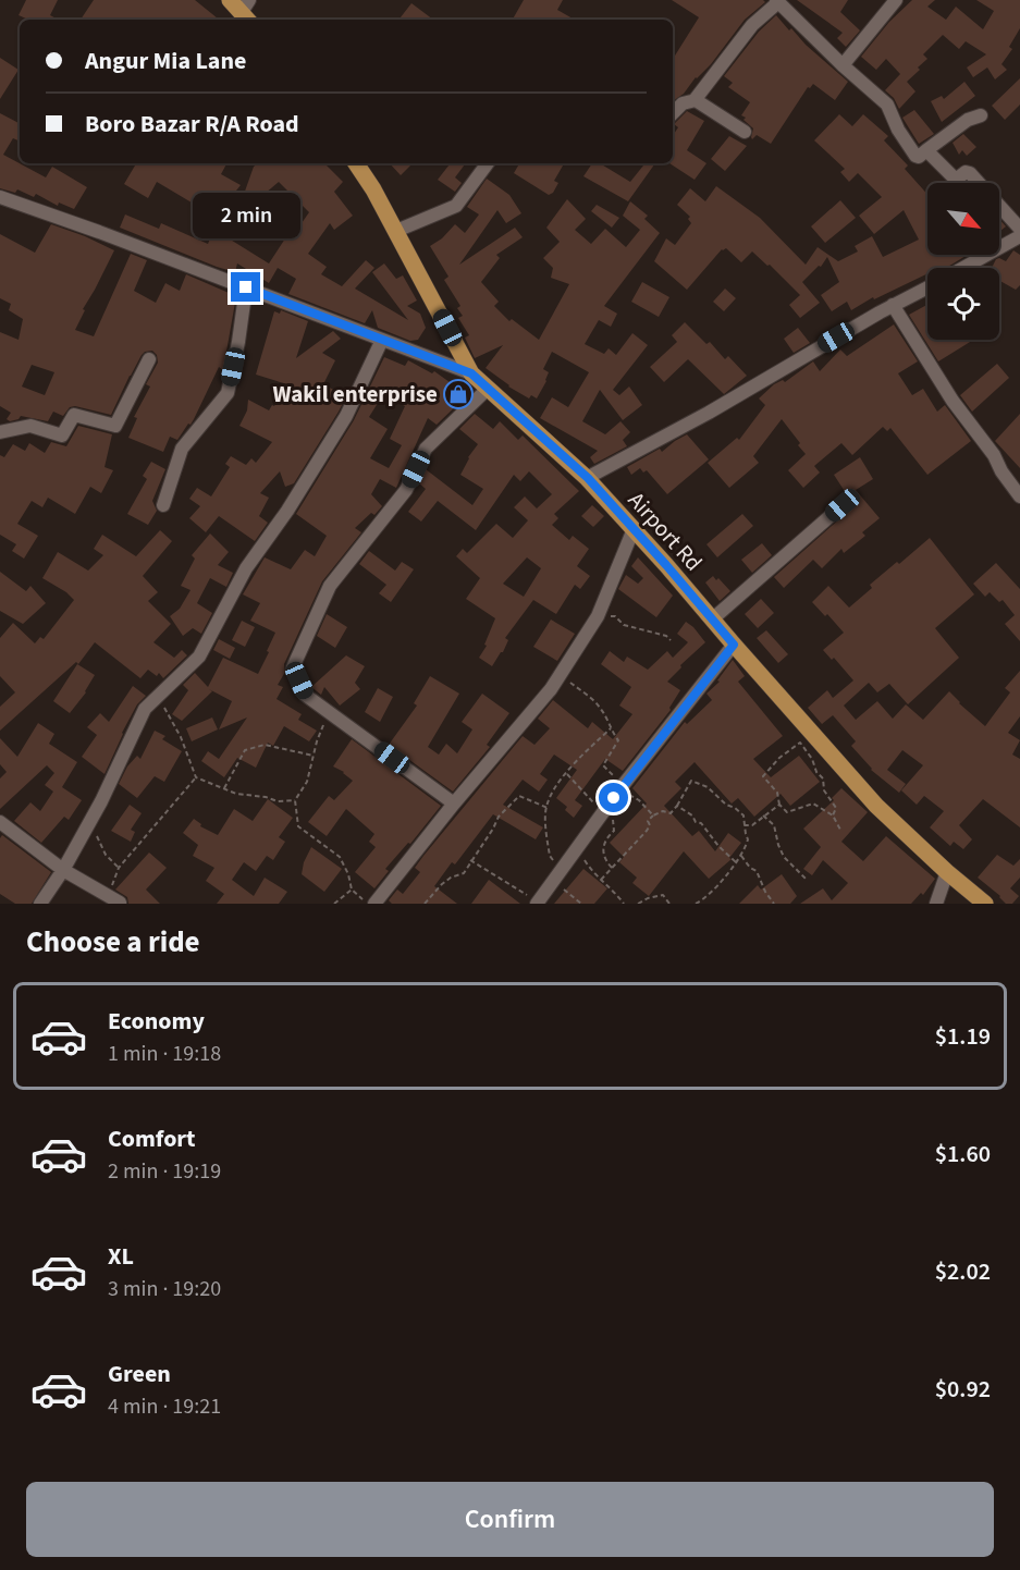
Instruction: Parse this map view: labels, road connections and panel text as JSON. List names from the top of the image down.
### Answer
{
  "streets": {
    "main road": ["Airport Rd"]
  },
  "places": {
    "shop": ["Wakil enterprise"]
  },
  "north": "bottom right",
  "page": {
    "banner": ["Angur Mia Lane", "Boro Bazar R/A Road"],
    "bubble": "2 min",
    "heading": "Choose a ride",
    "list": [
      {
        "name": "Economy",
        "note": "1 min · 19:18",
        "value": "$1.19"
      },
      {
        "name": "Comfort",
        "note": "2 min · 19:19",
        "value": "$1.60"
      },
      {
        "name": "XL",
        "note": "3 min · 19:20",
        "value": "$2.02"
      },
      {
        "name": "Green",
        "note": "4 min · 19:21",
        "value": "$0.92"
      }
    ],
    "buttons": "Confirm"
  }
}
